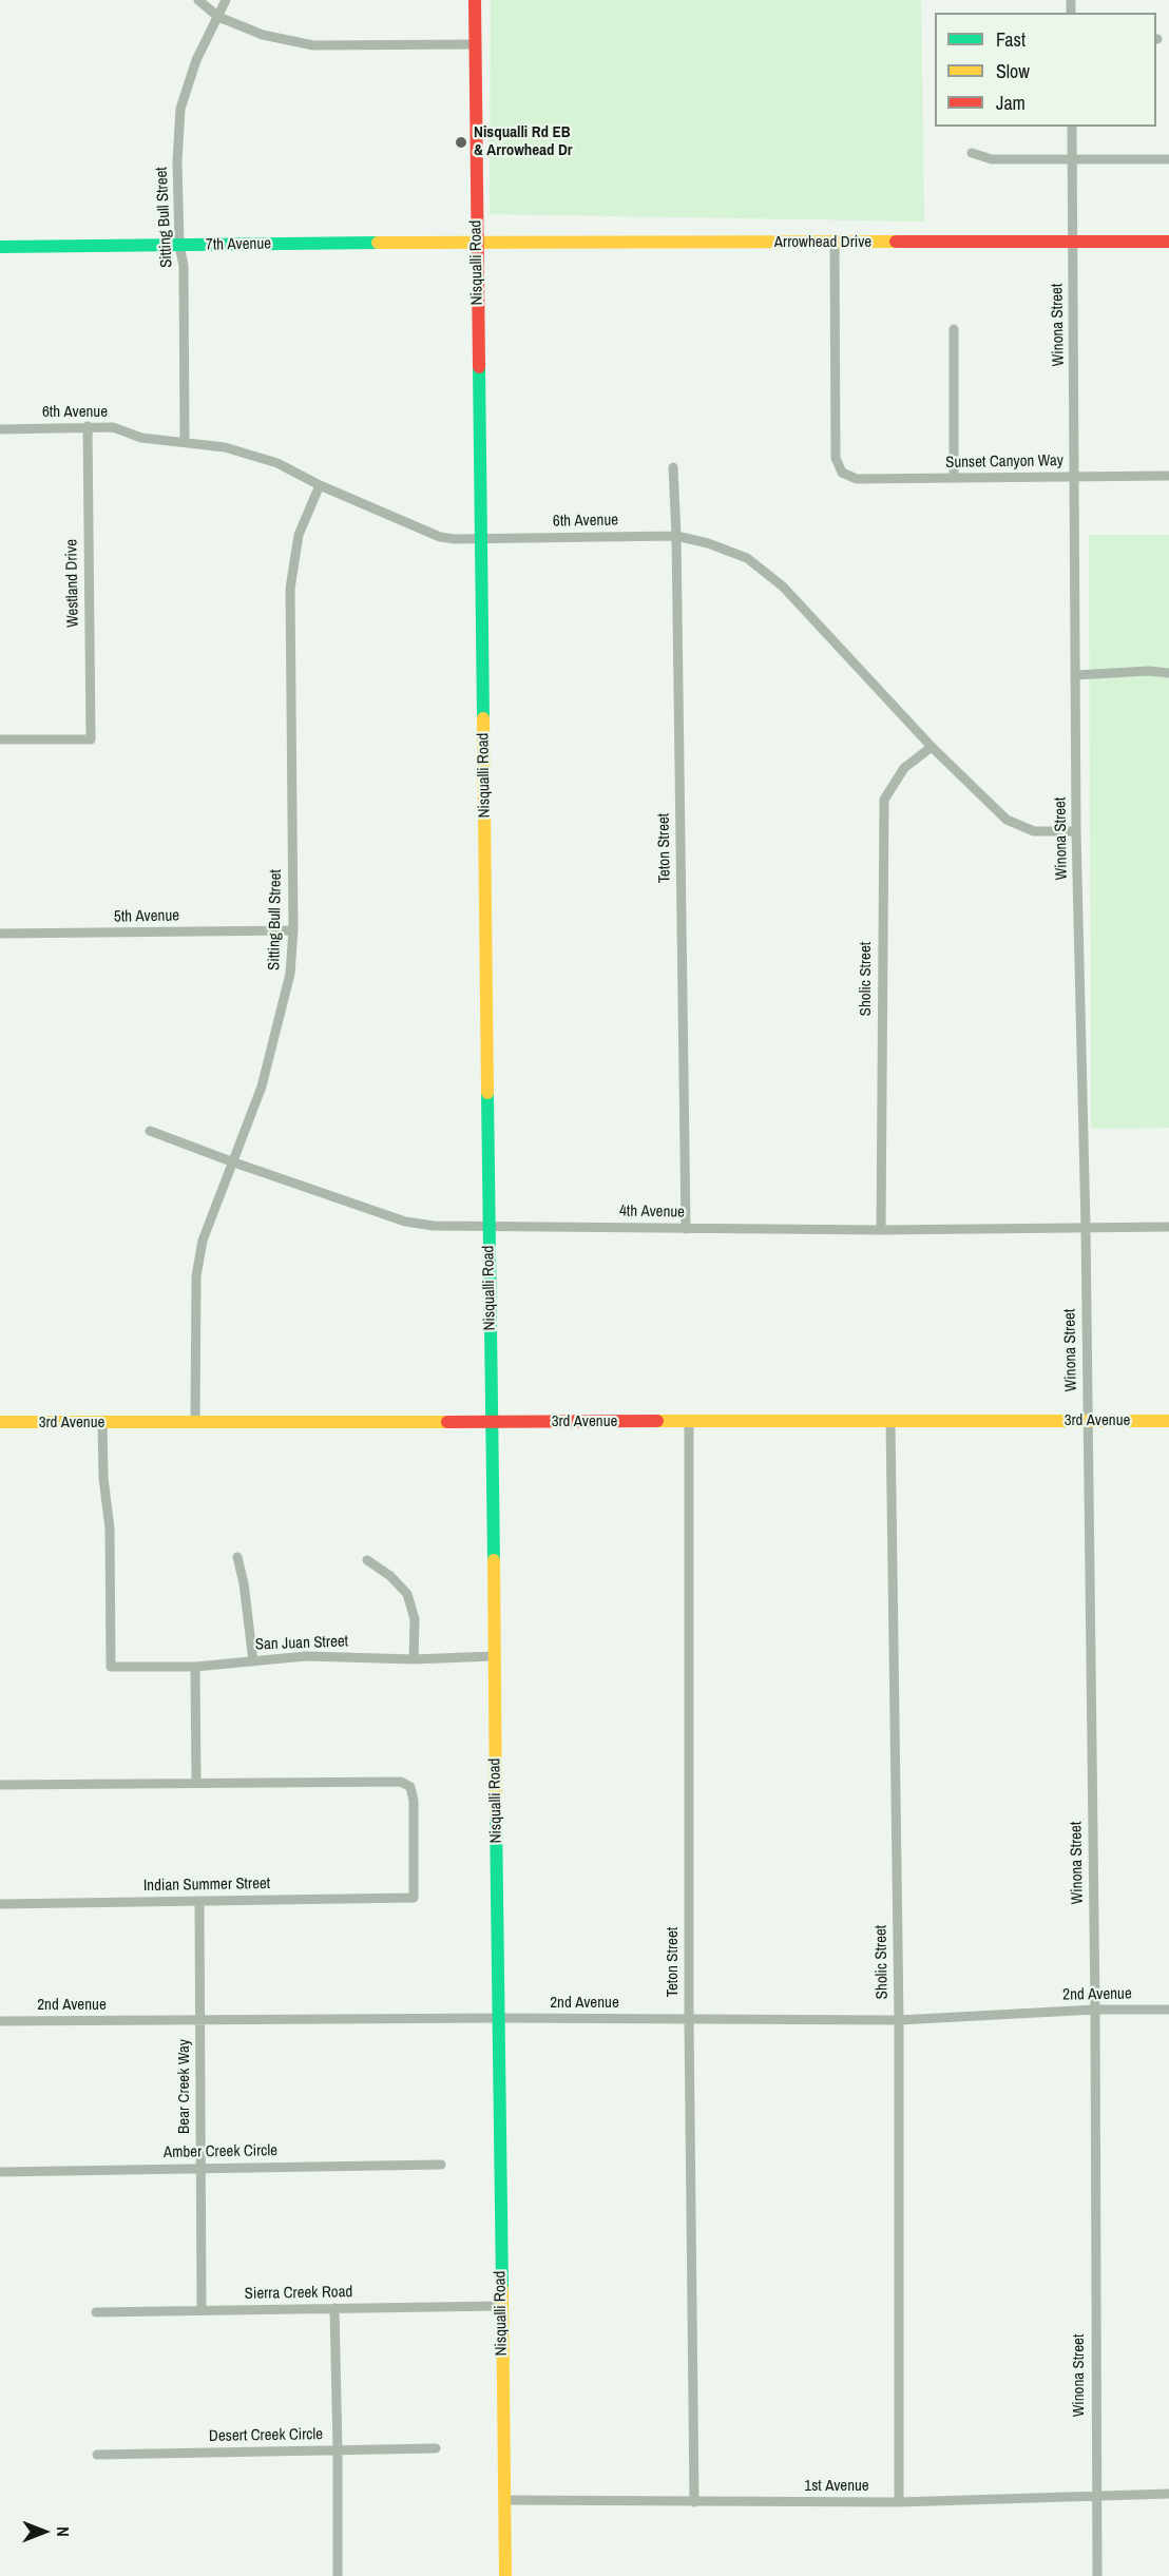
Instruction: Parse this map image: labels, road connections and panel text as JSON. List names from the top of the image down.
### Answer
{
  "streets": {
    "main road": [
      "Arrowhead Drive",
      "7th Avenue",
      "Nisqualli Road",
      "3rd Avenue"
    ],
    "street": [
      "Sitting Bull Street",
      "Winona Street",
      "6th Avenue",
      "Sunset Canyon Way",
      "Westland Drive",
      "Teton Street",
      "5th Avenue",
      "Sholic Street",
      "4th Avenue",
      "San Juan Street",
      "Indian Summer Street",
      "2nd Avenue",
      "Bear Creek Way",
      "Amber Creek Circle",
      "Sierra Creek Road",
      "Desert Creek Circle",
      "1st Avenue"
    ]
  },
  "crossings": [
    ["Sitting Bull Street", "7th Avenue"],
    ["Sitting Bull Street", "6th Avenue"],
    ["Sitting Bull Street", "5th Avenue"],
    ["Sitting Bull Street", "4th Avenue"],
    ["Sitting Bull Street", "3rd Avenue"],
    ["Arrowhead Drive", "7th Avenue"],
    ["Arrowhead Drive", "Nisqualli Road"],
    ["Arrowhead Drive", "Winona Street"],
    ["Arrowhead Drive", "Sunset Canyon Way"],
    ["7th Avenue", "Nisqualli Road"],
    ["Nisqualli Road", "6th Avenue"],
    ["Nisqualli Road", "4th Avenue"],
    ["Nisqualli Road", "3rd Avenue"],
    ["Nisqualli Road", "San Juan Street"],
    ["Nisqualli Road", "2nd Avenue"],
    ["Nisqualli Road", "Sierra Creek Road"],
    ["Nisqualli Road", "1st Avenue"],
    ["Winona Street", "6th Avenue"],
    ["Winona Street", "Sunset Canyon Way"],
    ["Winona Street", "4th Avenue"],
    ["Winona Street", "3rd Avenue"],
    ["Winona Street", "2nd Avenue"],
    ["Winona Street", "1st Avenue"],
    ["6th Avenue", "Westland Drive"],
    ["6th Avenue", "Teton Street"],
    ["6th Avenue", "Sholic Street"],
    ["Teton Street", "4th Avenue"],
    ["Teton Street", "3rd Avenue"],
    ["Teton Street", "2nd Avenue"],
    ["Teton Street", "1st Avenue"],
    ["Sholic Street", "4th Avenue"],
    ["Sholic Street", "3rd Avenue"],
    ["Sholic Street", "2nd Avenue"],
    ["Sholic Street", "1st Avenue"],
    ["3rd Avenue", "San Juan Street"],
    ["Indian Summer Street", "Bear Creek Way"],
    ["2nd Avenue", "Bear Creek Way"],
    ["Bear Creek Way", "Amber Creek Circle"],
    ["Bear Creek Way", "Sierra Creek Road"]
  ],
  "places": ["Nisqualli Rd EB & Arrowhead Dr"],
  "legend": ["Fast", "Slow", "Jam"],
  "north": "right"
}
